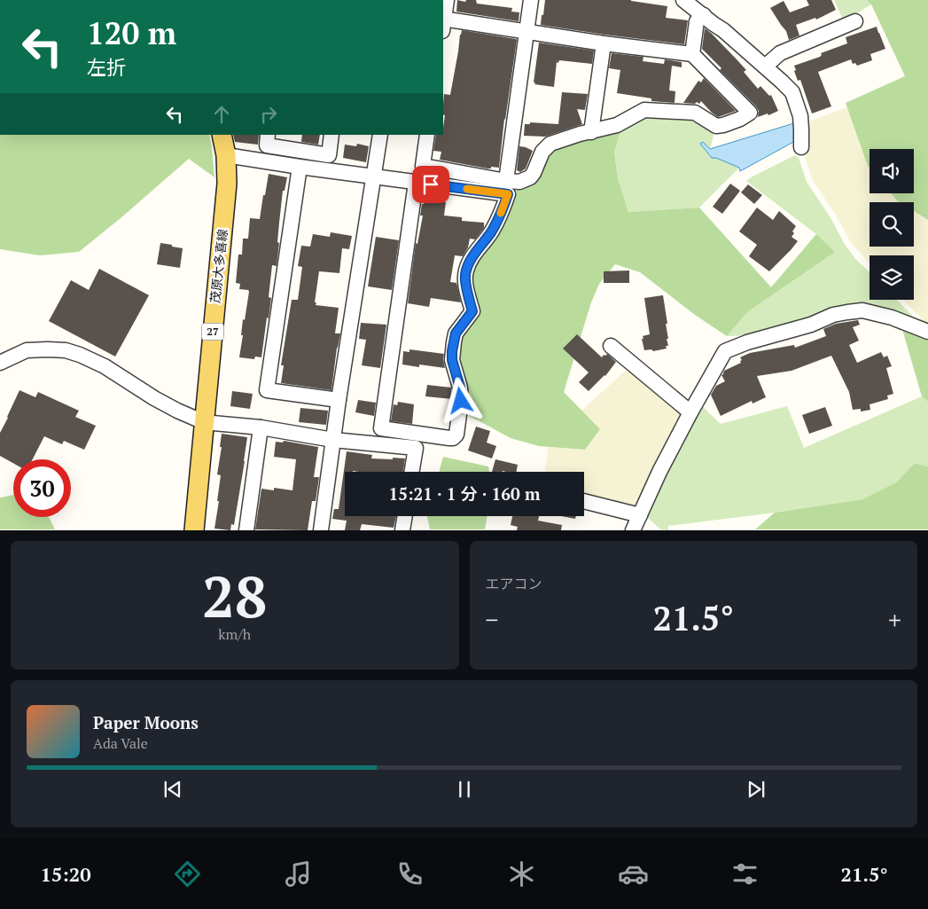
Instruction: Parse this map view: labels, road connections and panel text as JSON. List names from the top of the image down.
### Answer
{
  "streets": {
    "main road": ["茂原大多喜線", "27"]
  },
  "page": {
    "turn": ["120 m", "左折"],
    "limit": "30",
    "trip": "15:21 · 1 分 · 160 m",
    "tile": [
      ["28", "km/h"],
      "エアコン"
    ],
    "heat": ["−", "21.5°", "+"],
    "song": ["Paper Moons", "Ada Vale"],
    "tabs": ["15:20", "21.5°"]
  }
}
